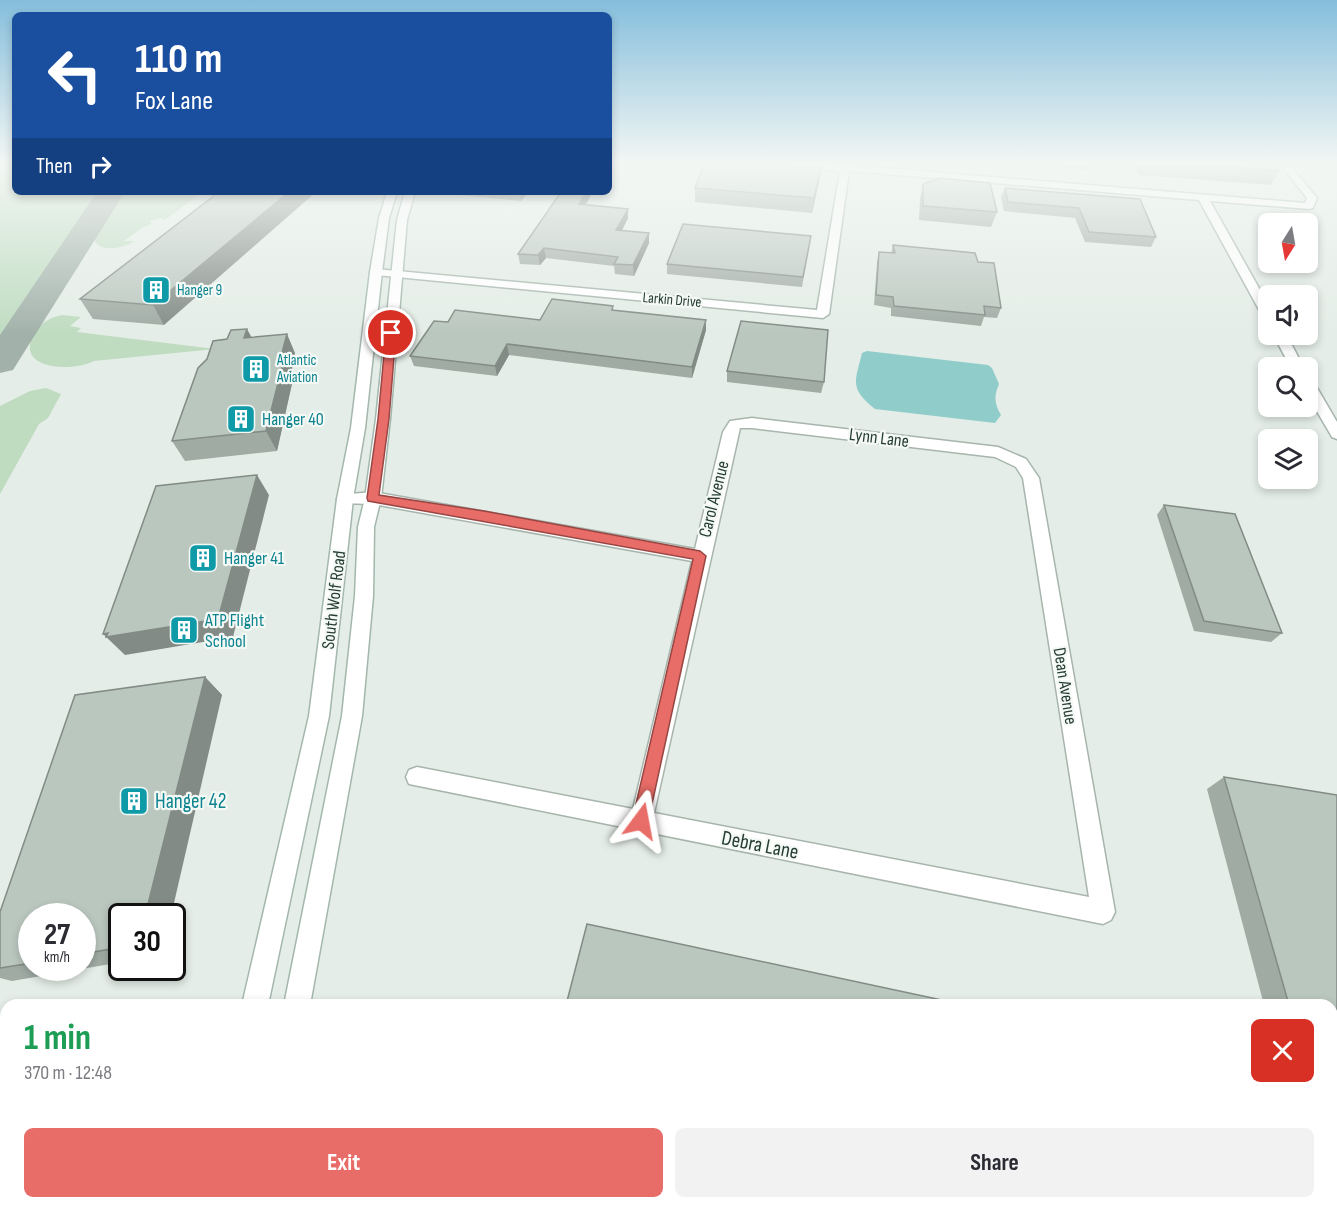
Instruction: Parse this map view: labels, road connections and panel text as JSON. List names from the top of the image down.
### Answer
{
  "streets": {
    "street": [
      "Larkin Drive",
      "Lynn Lane",
      "Carol Avenue",
      "South Wolf Road",
      "Dean Avenue",
      "Debra Lane"
    ]
  },
  "crossings": [
    ["Larkin Drive", "South Wolf Road"],
    ["Lynn Lane", "Carol Avenue"],
    ["Lynn Lane", "Dean Avenue"],
    ["Carol Avenue", "Debra Lane"],
    ["Dean Avenue", "Debra Lane"]
  ],
  "places": {
    "building": [
      "Hanger 9",
      "Atlantic Aviation",
      "Hanger 40",
      "Hanger 41",
      "ATP Flight School",
      "Hanger 42"
    ]
  },
  "north": "bottom",
  "page": {
    "turn": ["110 m", "Fox Lane"],
    "then": "Then",
    "speed": "27 km/h",
    "limit": "30",
    "heading": ["1 min", "370 m · 12:48"],
    "buttons": ["Exit", "Share"]
  }
}
